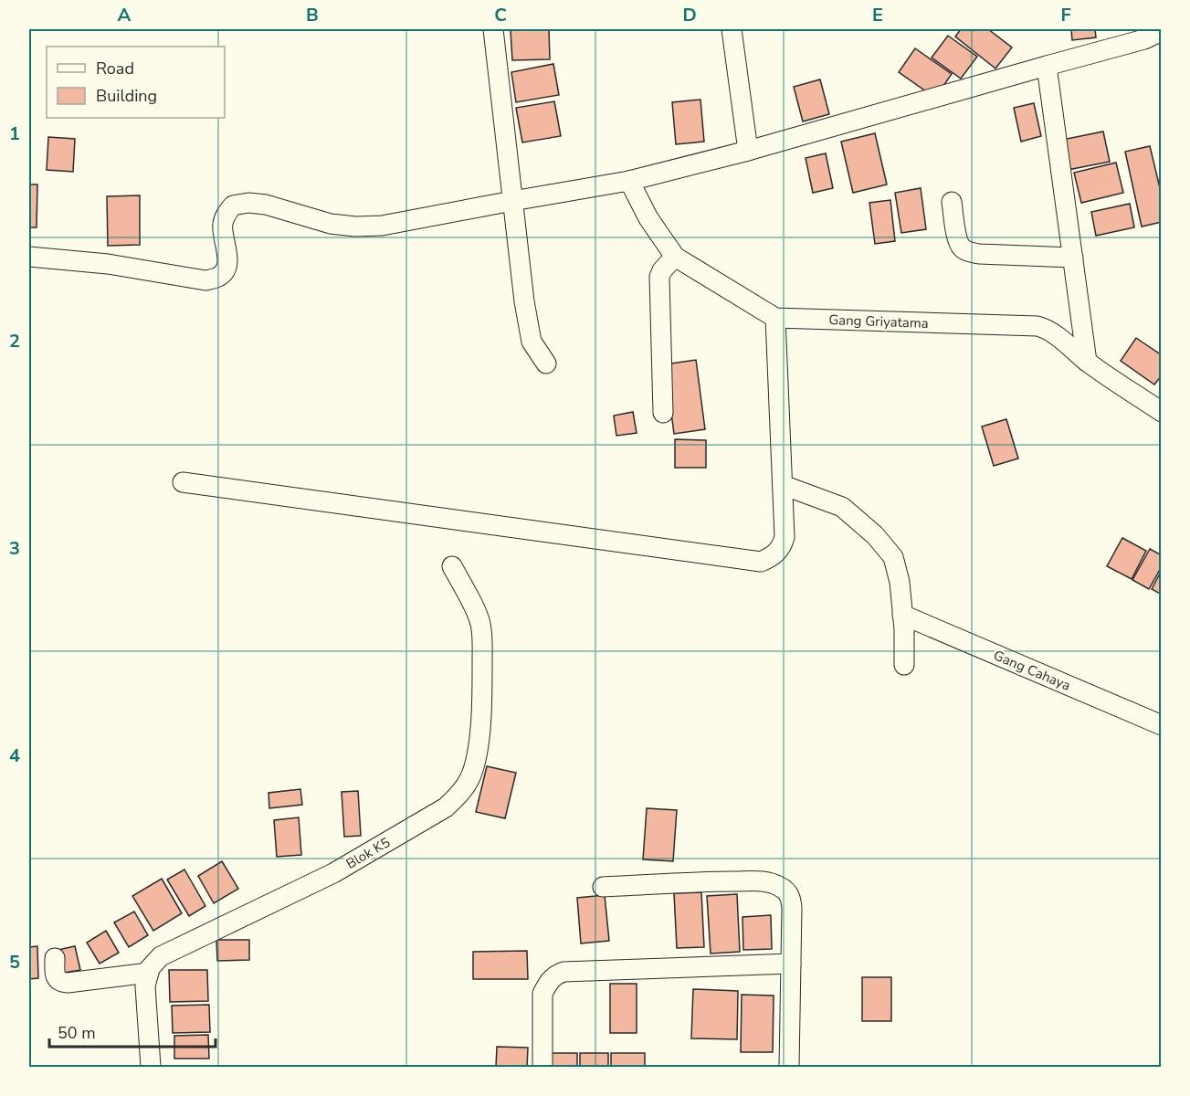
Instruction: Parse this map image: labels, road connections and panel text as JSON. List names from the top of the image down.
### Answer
{
  "streets": {
    "street": ["Gang Griyatama", "Gang Cahaya", "Blok K5"]
  },
  "legend": ["Road", "Building"],
  "scale_bar": "50 m",
  "grid": {
    "columns": [
      "A",
      "B",
      "C",
      "D",
      "E",
      "F"
    ],
    "rows": [
      "1",
      "2",
      "3",
      "4",
      "5"
    ]
  }
}
